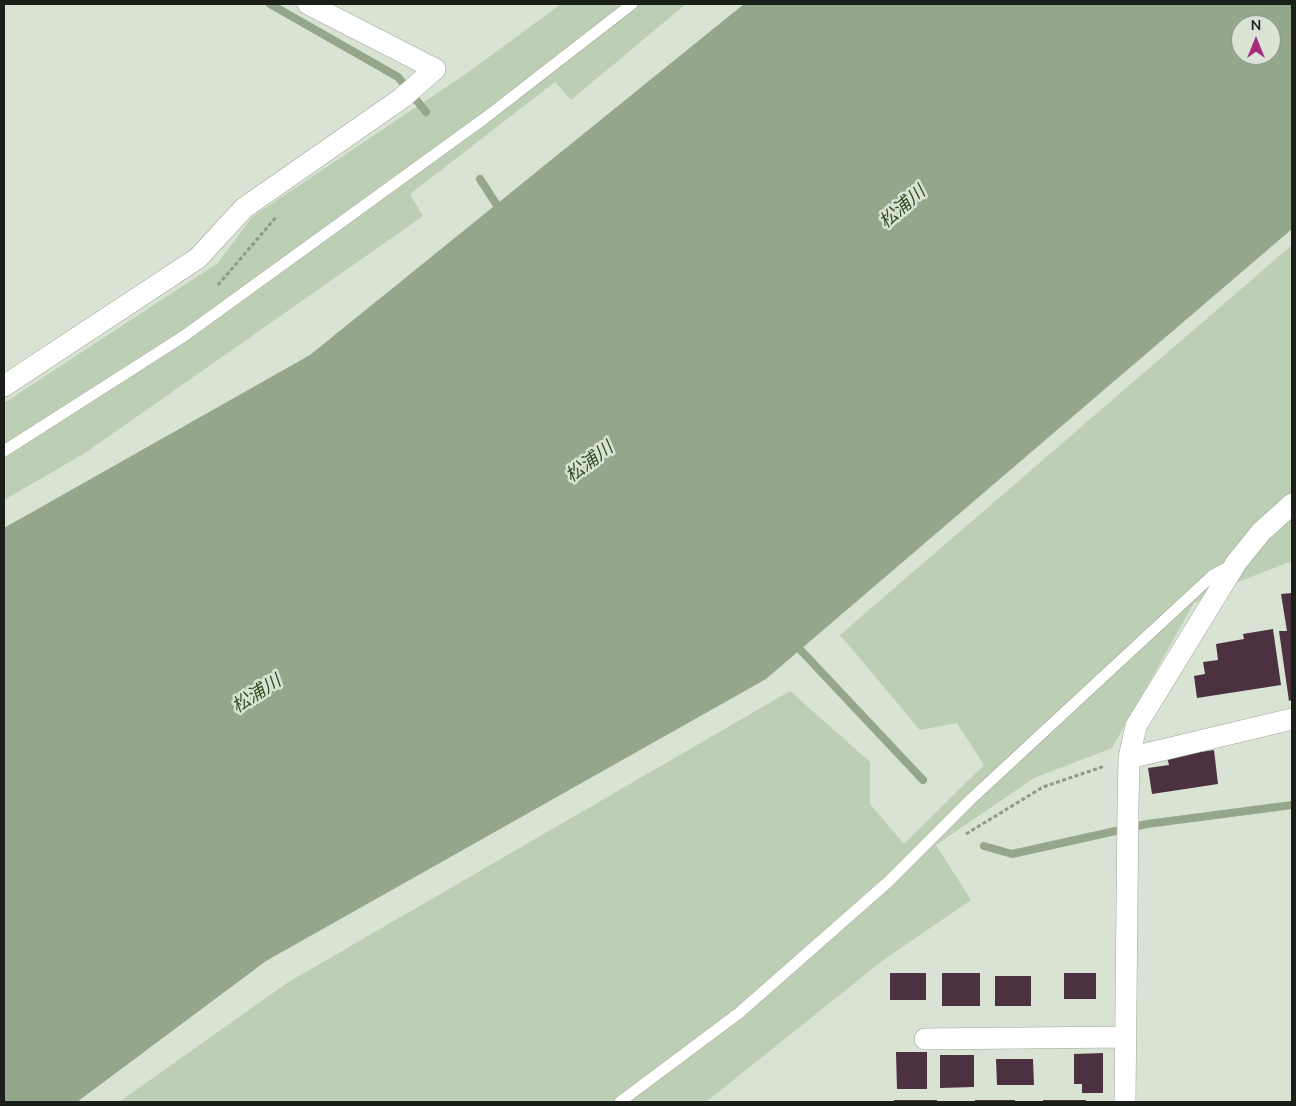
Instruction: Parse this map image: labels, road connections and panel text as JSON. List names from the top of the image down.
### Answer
{
  "water": ["松浦川"],
  "north": "top"
}
